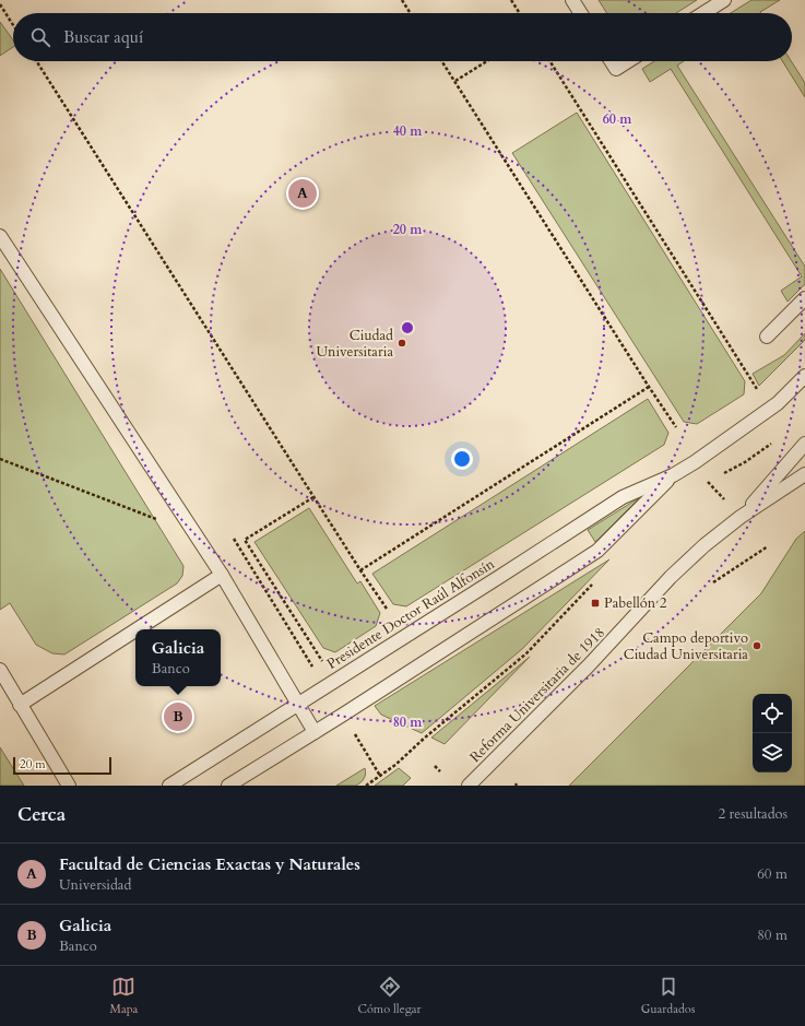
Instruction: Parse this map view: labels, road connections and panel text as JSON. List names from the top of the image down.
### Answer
{
  "streets": {
    "lane": ["Presidente Doctor Raúl Alfonsín", "Reforma Universitaria de 1918"]
  },
  "places": {
    "other": ["Ciudad Universitaria", "Campo deportivo Ciudad Universitaria"],
    "transit": ["Pabellón 2"]
  },
  "scale_bar": "20 m",
  "page": {
    "search": "Buscar aquí",
    "pins": ["A", "B"],
    "popup": ["Galicia", "Banco"],
    "scale": "20 m",
    "heading": ["Cerca", "2 resultados"],
    "list": [
      {
        "mark": "A",
        "name": "Facultad de Ciencias Exactas y Naturales",
        "note": "Universidad",
        "value": "60 m"
      },
      {
        "mark": "B",
        "name": "Galicia",
        "note": "Banco",
        "value": "80 m"
      }
    ],
    "nav": ["Mapa", "Cómo llegar", "Guardados"]
  },
  "rings": [
    "60 m",
    "40 m",
    "20 m",
    "80 m"
  ]
}
